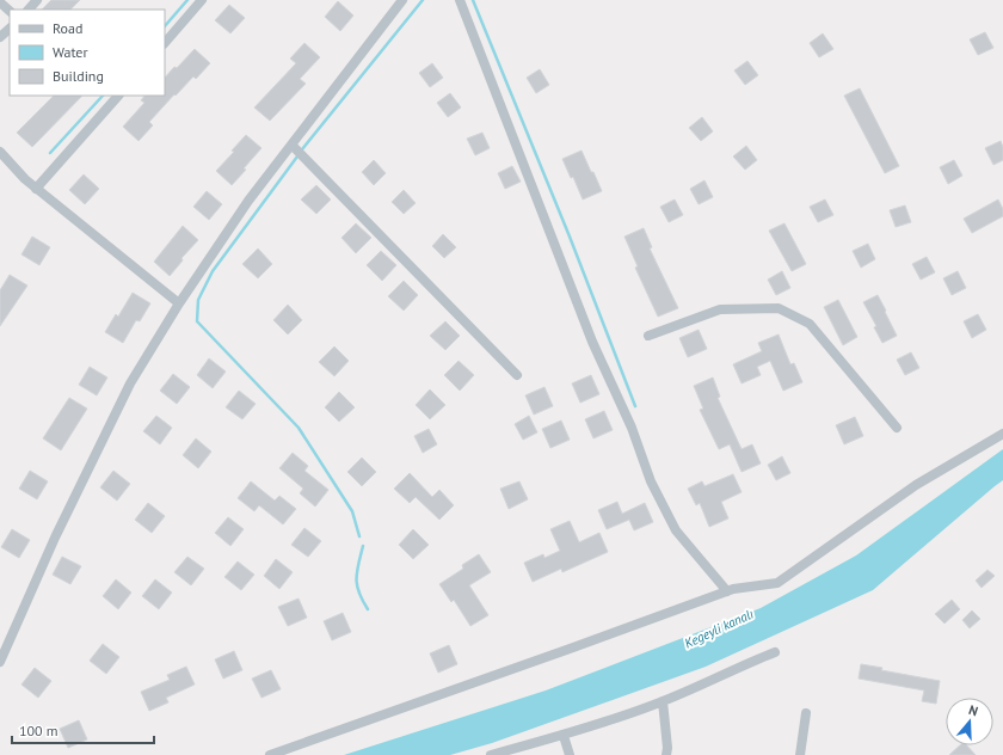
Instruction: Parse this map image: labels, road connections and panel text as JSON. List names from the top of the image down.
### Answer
{
  "water": ["Kegeyli kanalı"],
  "legend": ["Road", "Water", "Building"],
  "scale_bar": "100 m",
  "north": "top"
}
